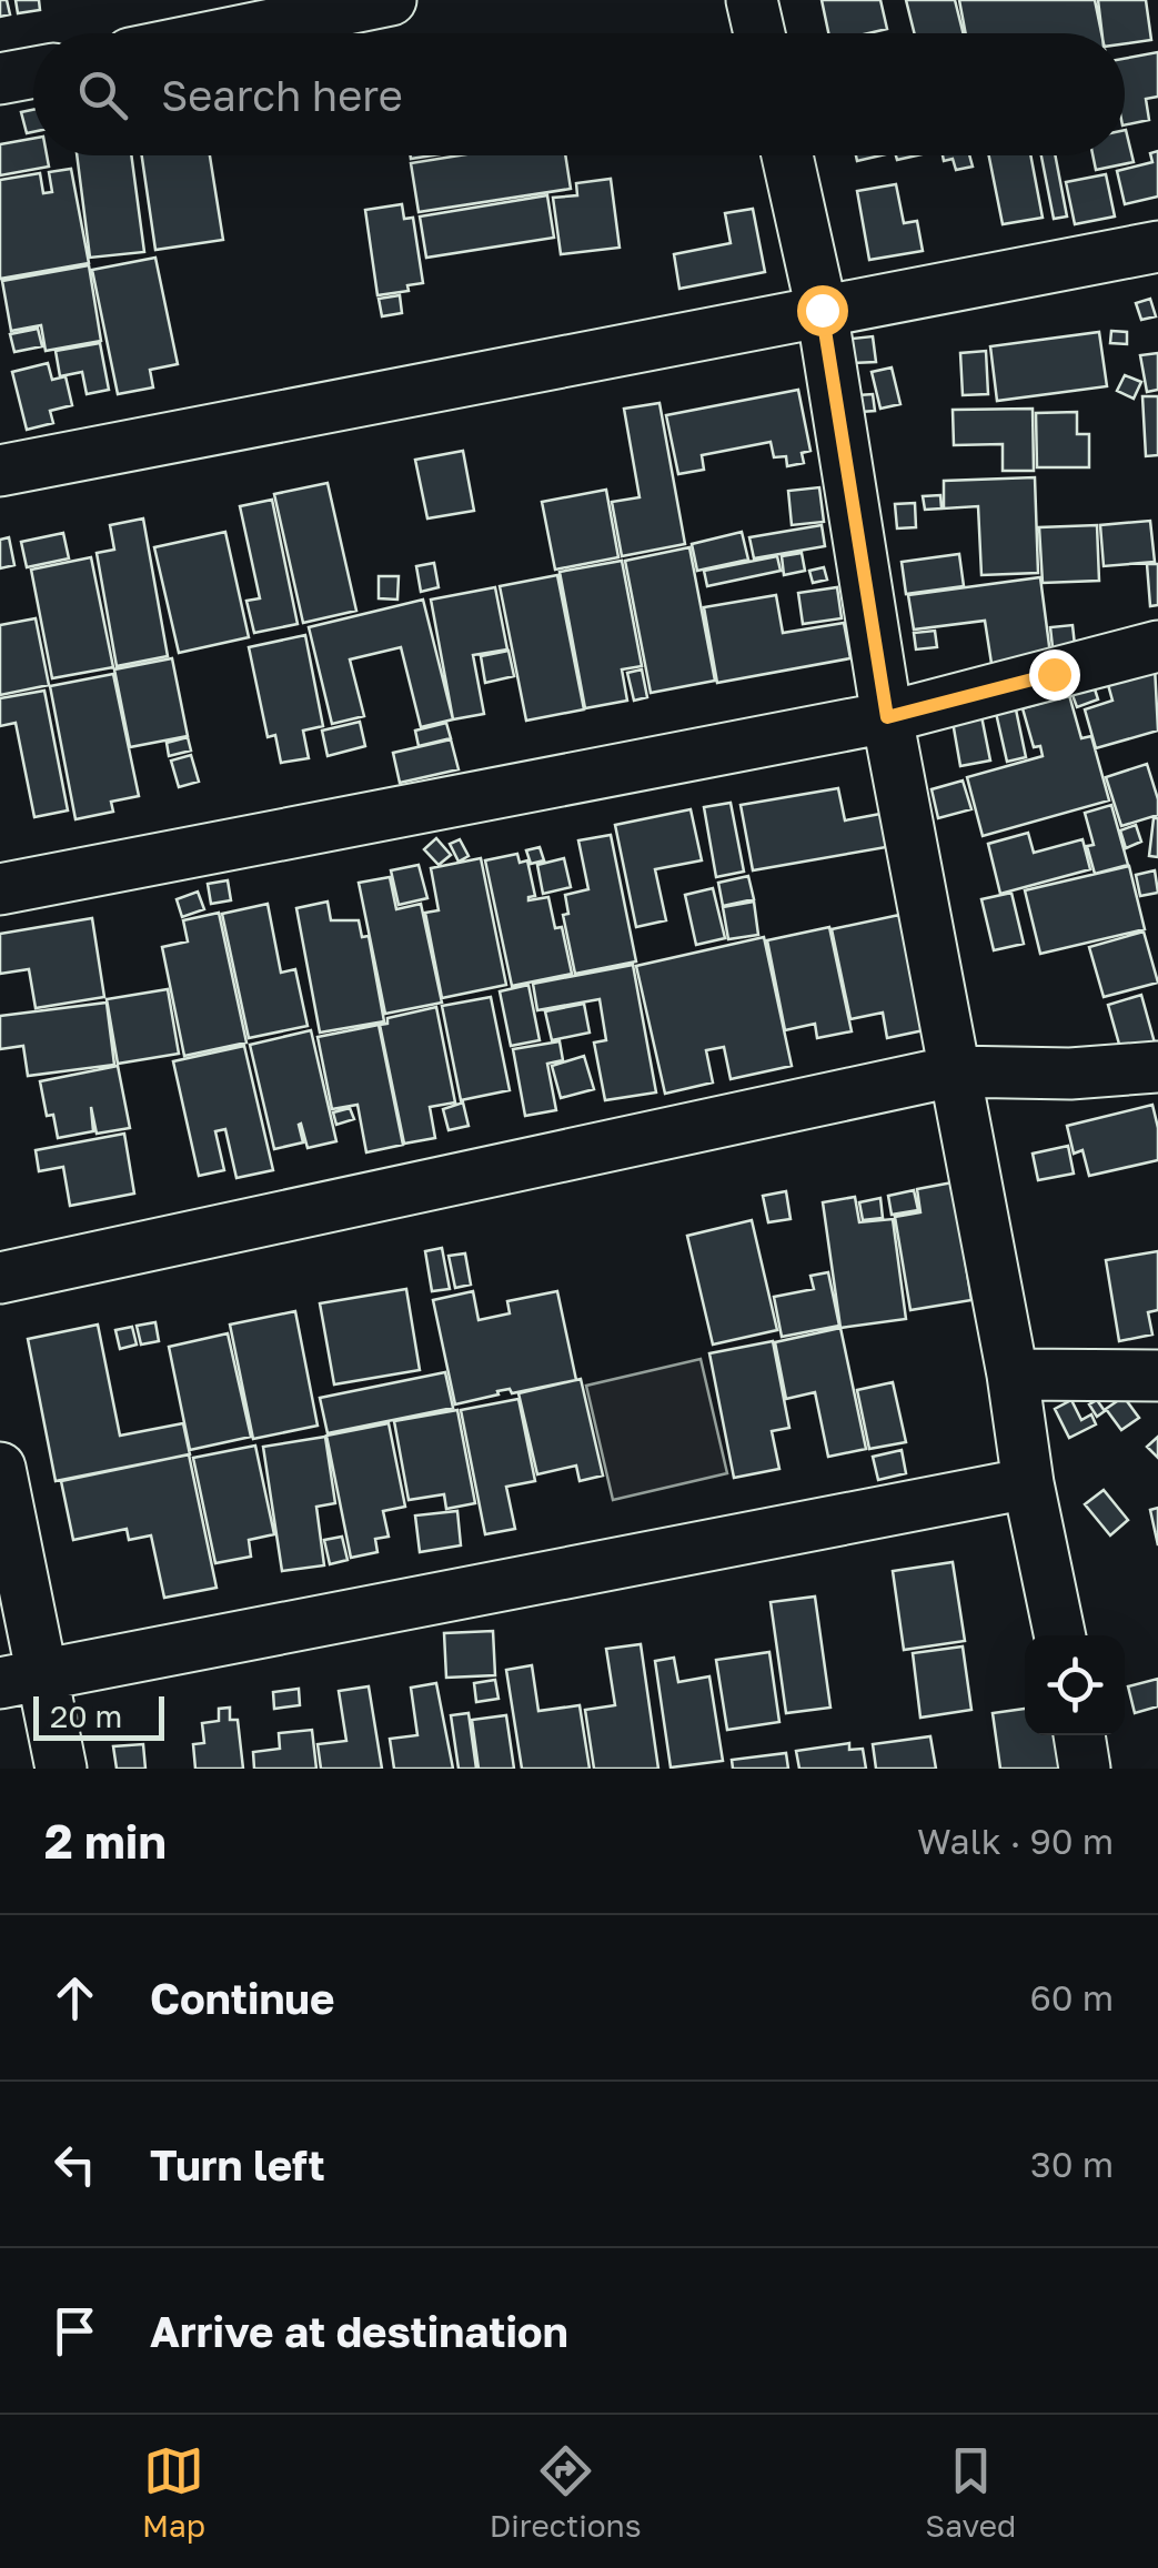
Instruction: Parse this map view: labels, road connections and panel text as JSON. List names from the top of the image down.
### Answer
{
  "scale_bar": "20 m",
  "page": {
    "search": "Search here",
    "scale": "20 m",
    "heading": ["2 min", "Walk · 90 m"],
    "list": [
      ["Continue", "60 m"],
      ["Turn left", "30 m"],
      "Arrive at destination"
    ],
    "nav": ["Map", "Directions", "Saved"]
  }
}
